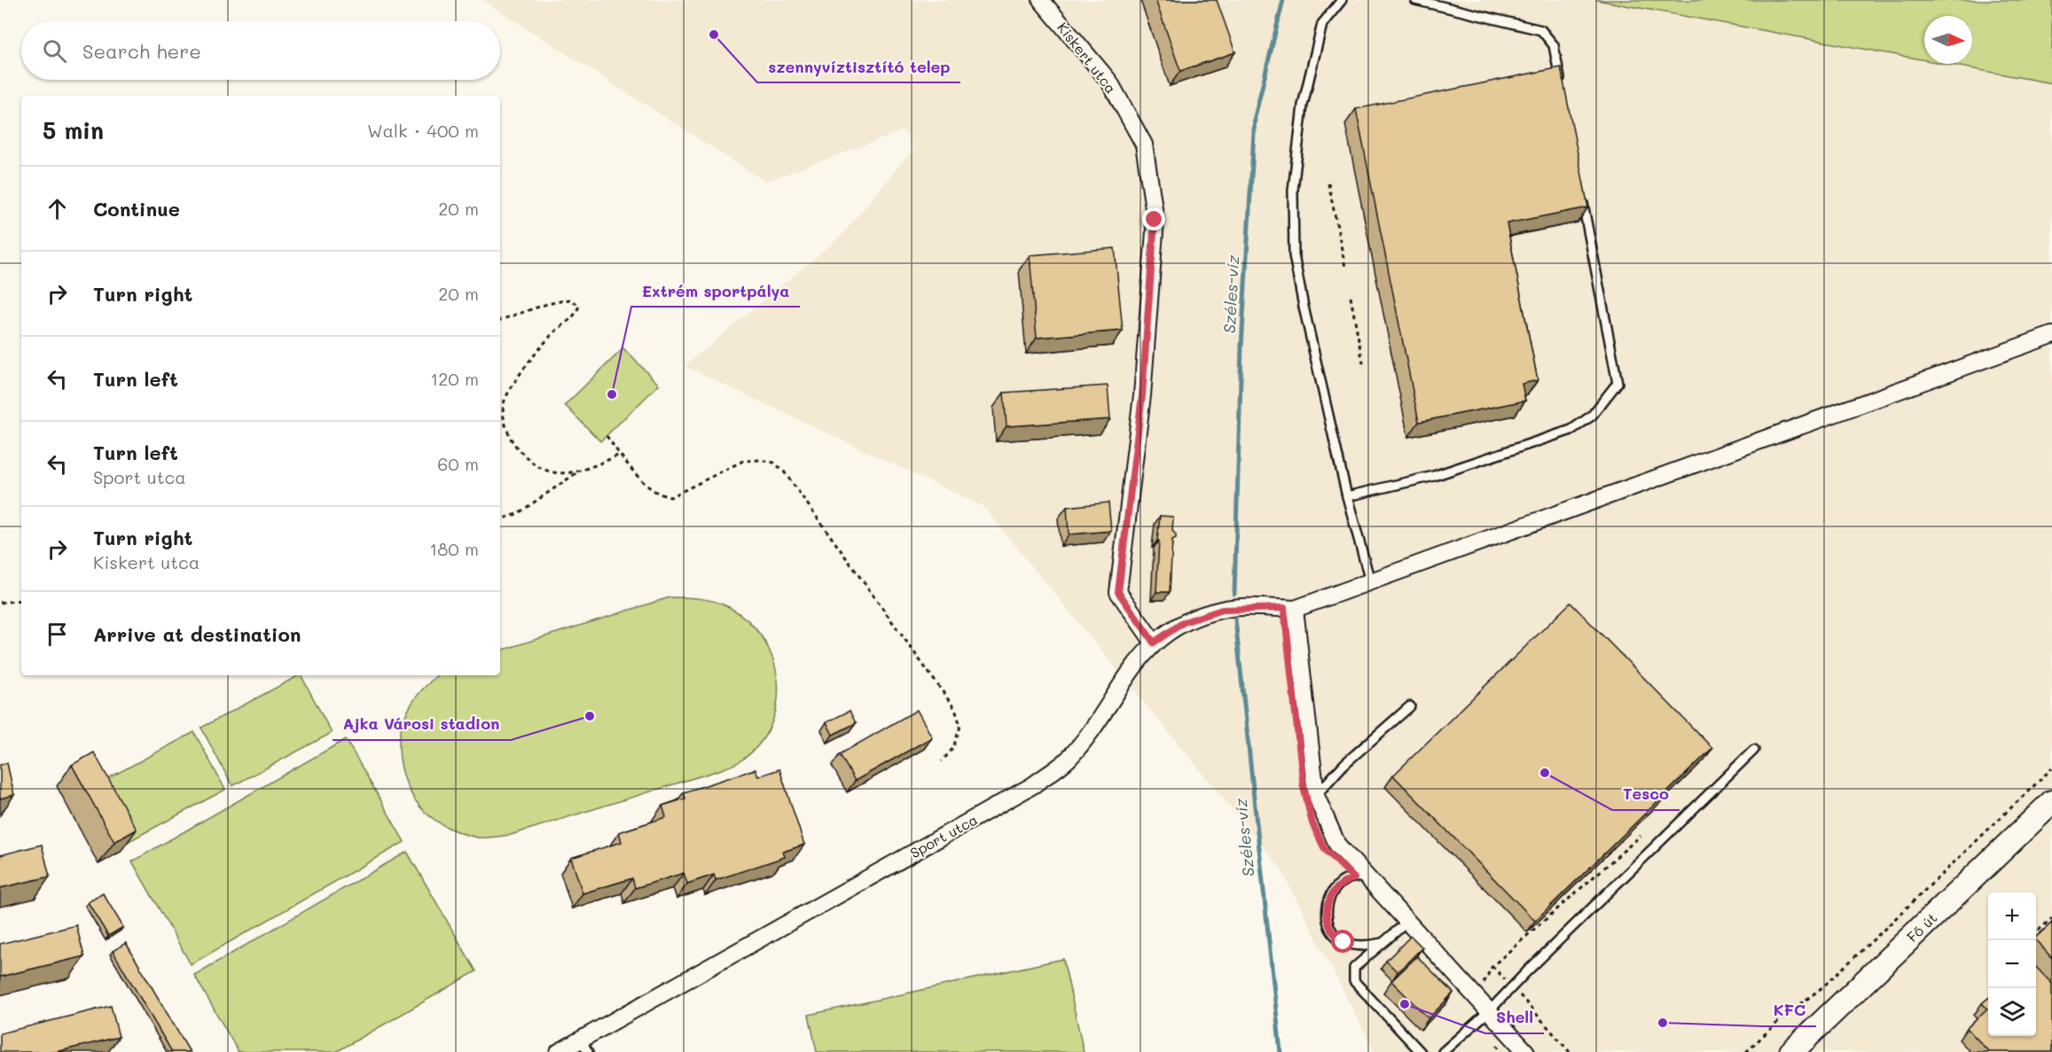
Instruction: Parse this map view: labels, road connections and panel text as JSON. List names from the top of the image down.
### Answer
{
  "streets": {
    "main road": ["Fő út"],
    "street": ["Kiskert utca", "Sport utca"]
  },
  "crossings": [
    ["Kiskert utca", "Sport utca"]
  ],
  "water": ["Széles-víz"],
  "places": [
    "szennyvíztisztító telep",
    "Extrém sportpálya",
    "Ajka Városi stadion",
    "Tesco",
    "Shell",
    "KFC"
  ],
  "north": "right",
  "page": {
    "search": "Search here",
    "heading": ["5 min", "Walk · 400 m"],
    "list": [
      ["Continue", "20 m"],
      ["Turn right", "20 m"],
      ["Turn left", "120 m"],
      ["Turn left", "Sport utca", "60 m"],
      ["Turn right", "Kiskert utca", "180 m"],
      "Arrive at destination"
    ],
    "map_buttons": ["+", "−"]
  }
}
